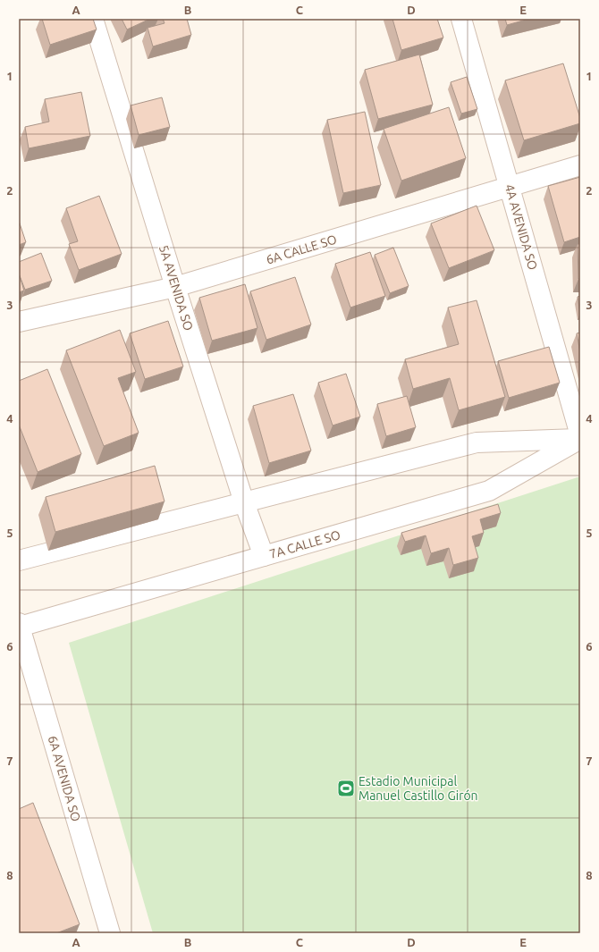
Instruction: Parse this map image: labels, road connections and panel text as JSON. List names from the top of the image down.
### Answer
{
  "streets": {
    "street": [
      "4A AVENIDA SO",
      "6A CALLE SO",
      "5A AVENIDA SO",
      "7A CALLE SO",
      "6A AVENIDA SO"
    ]
  },
  "crossings": [
    ["4A AVENIDA SO", "6A CALLE SO"],
    ["6A CALLE SO", "5A AVENIDA SO"],
    ["5A AVENIDA SO", "7A CALLE SO"],
    ["7A CALLE SO", "6A AVENIDA SO"]
  ],
  "places": {
    "sports": ["Estadio Municipal Manuel Castillo Girón"]
  },
  "grid": {
    "columns": [
      "A",
      "B",
      "C",
      "D",
      "E"
    ],
    "rows": [
      "1",
      "2",
      "3",
      "4",
      "5",
      "6",
      "7",
      "8"
    ]
  }
}
